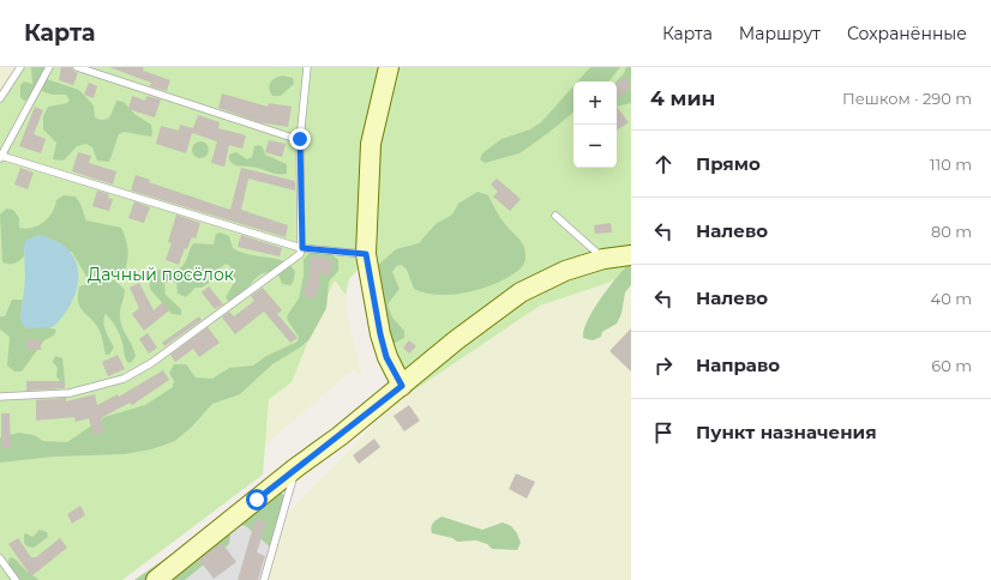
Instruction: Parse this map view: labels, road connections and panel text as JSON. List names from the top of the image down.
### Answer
{
  "parks": ["Дачный посёлок"],
  "page": {
    "header": "Карта",
    "nav": ["Карта", "Маршрут", "Сохранённые"],
    "heading": ["4 мин", "Пешком · 290 m"],
    "map_buttons": ["+", "−"],
    "list": [
      ["Прямо", "110 m"],
      ["Налево", "80 m"],
      ["Налево", "40 m"],
      ["Направо", "60 m"],
      "Пункт назначения"
    ]
  }
}
